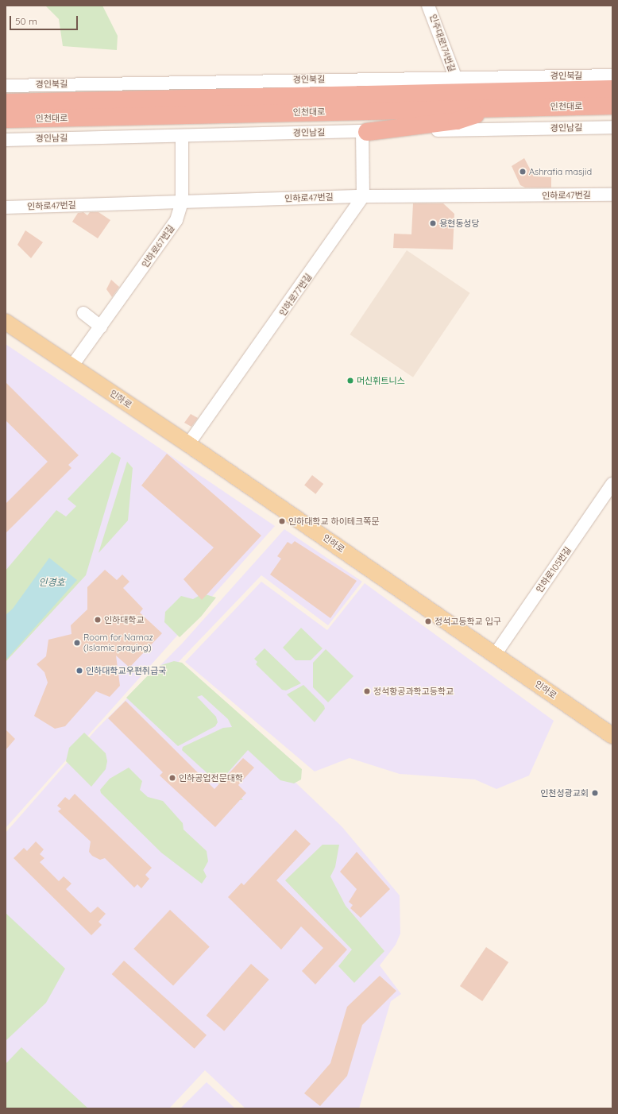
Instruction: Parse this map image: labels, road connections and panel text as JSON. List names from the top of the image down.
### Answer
{
  "streets": {
    "highway": ["인천대로"],
    "main road": ["인하로"],
    "street": [
      "인주대로174번길",
      "경인북길",
      "경인남길",
      "인하로47번길",
      "인하로67번길",
      "인하로77번길",
      "인하로105번길"
    ]
  },
  "crossings": [
    ["인주대로174번길", "경인북길"],
    ["경인남길", "인하로67번길"],
    ["인하로47번길", "인하로67번길"],
    ["인하로47번길", "인하로77번길"],
    ["인하로67번길", "인하로"],
    ["인하로77번길", "인하로"],
    ["인하로", "인하로105번길"]
  ],
  "water": ["인경호"],
  "places": [
    "Ashrafia masjid",
    "용현동성당",
    "머신휘트니스",
    "인하대학교 하이테크쪽문",
    "인하대학교",
    "정석고등학교 입구",
    "Room for Namaz (Islamic praying)",
    "인하대학교우편취급국",
    "정석항공과학고등학교",
    "인하공업전문대학",
    "인천성광교회"
  ],
  "scale_bar": "50 m"
}
